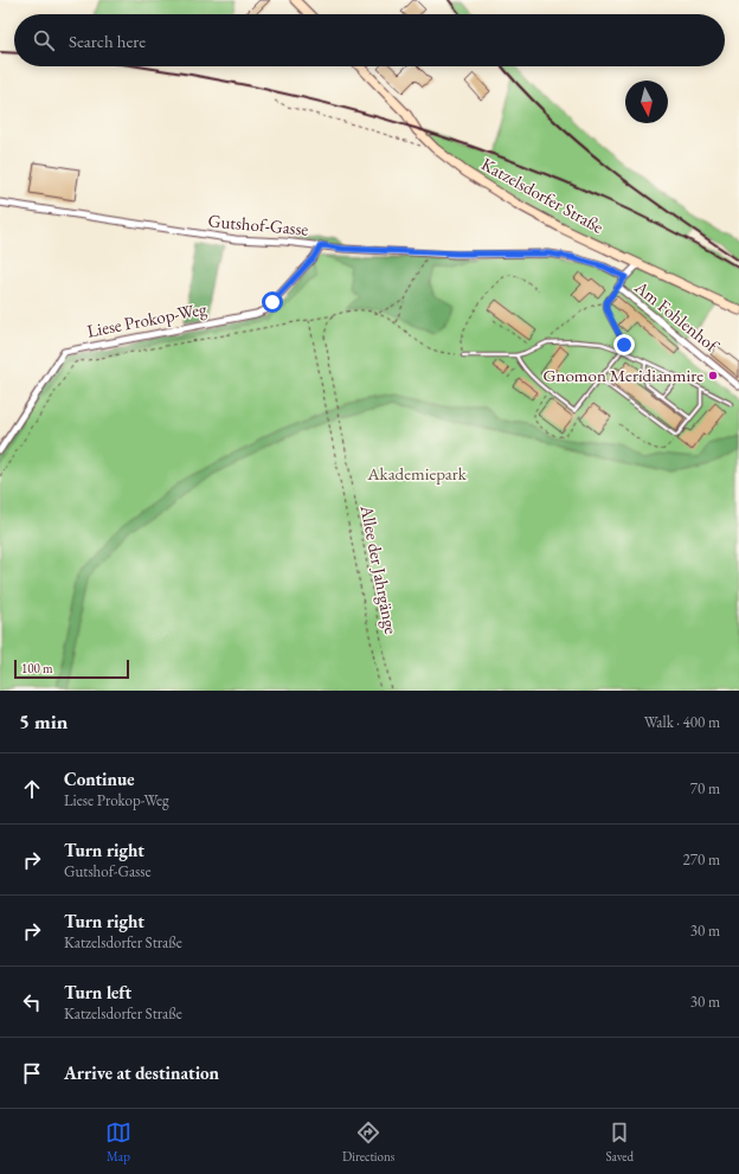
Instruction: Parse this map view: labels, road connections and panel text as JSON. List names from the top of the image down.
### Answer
{
  "streets": {
    "street": [
      "Katzelsdorfer Straße",
      "Gutshof-Gasse",
      "Am Fohlenhof",
      "Liese Prokop-Weg"
    ],
    "path": ["Allee der Jahrgänge"]
  },
  "crossings": [
    ["Gutshof-Gasse", "Liese Prokop-Weg"]
  ],
  "parks": ["Akademiepark"],
  "places": ["Gnomon Meridianmire"],
  "scale_bar": "100 m",
  "north": "bottom",
  "page": {
    "search": "Search here",
    "scale": "100 m",
    "heading": ["5 min", "Walk · 400 m"],
    "list": [
      ["Continue", "Liese Prokop-Weg", "70 m"],
      ["Turn right", "Gutshof-Gasse", "270 m"],
      ["Turn right", "Katzelsdorfer Straße", "30 m"],
      ["Turn left", "Katzelsdorfer Straße", "30 m"],
      "Arrive at destination"
    ],
    "nav": ["Map", "Directions", "Saved"]
  }
}
